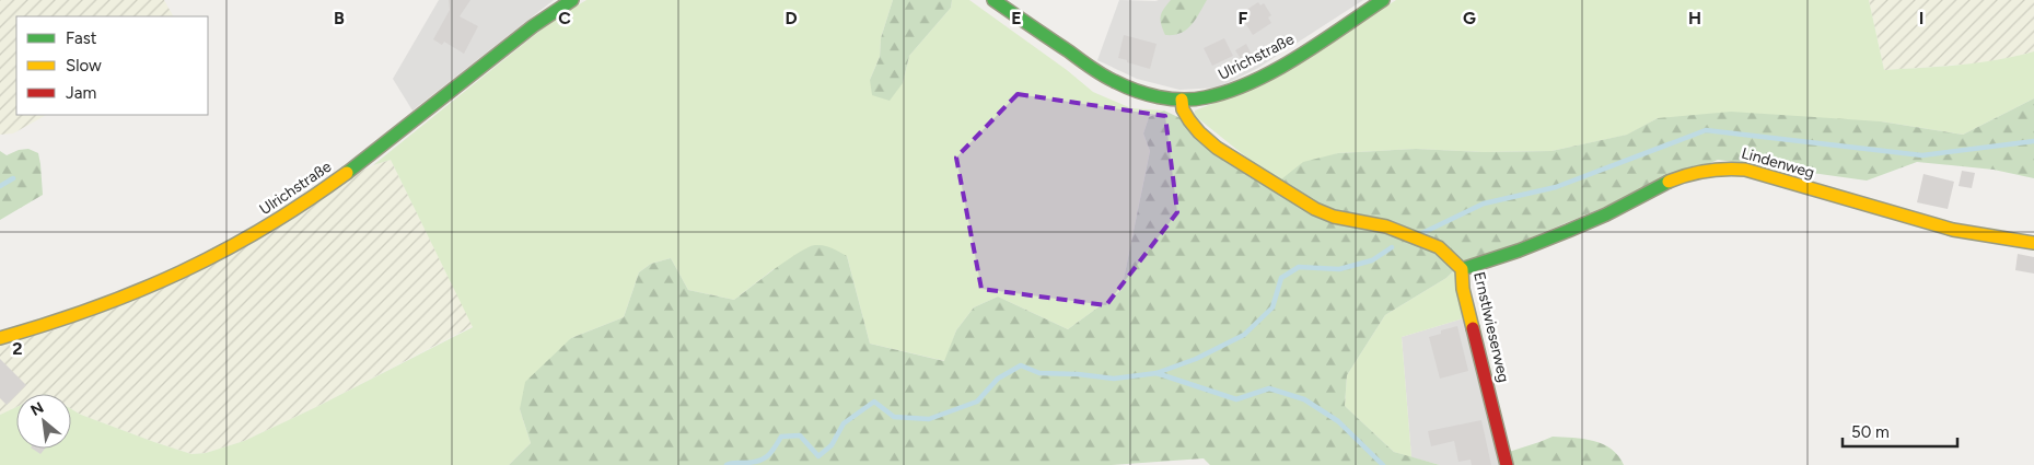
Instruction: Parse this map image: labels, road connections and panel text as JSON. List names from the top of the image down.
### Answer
{
  "streets": {
    "street": ["Ulrichstraße", "Lindenweg", "Ernstlwieserweg"]
  },
  "crossings": [
    ["Ulrichstraße", "Ernstlwieserweg"],
    ["Lindenweg", "Ernstlwieserweg"]
  ],
  "legend": ["Fast", "Slow", "Jam"],
  "scale_bar": "50 m",
  "north": "top left",
  "grid": {
    "columns": [
      "B",
      "C",
      "D",
      "E",
      "F",
      "G",
      "H",
      "I"
    ],
    "rows": ["2"]
  }
}
